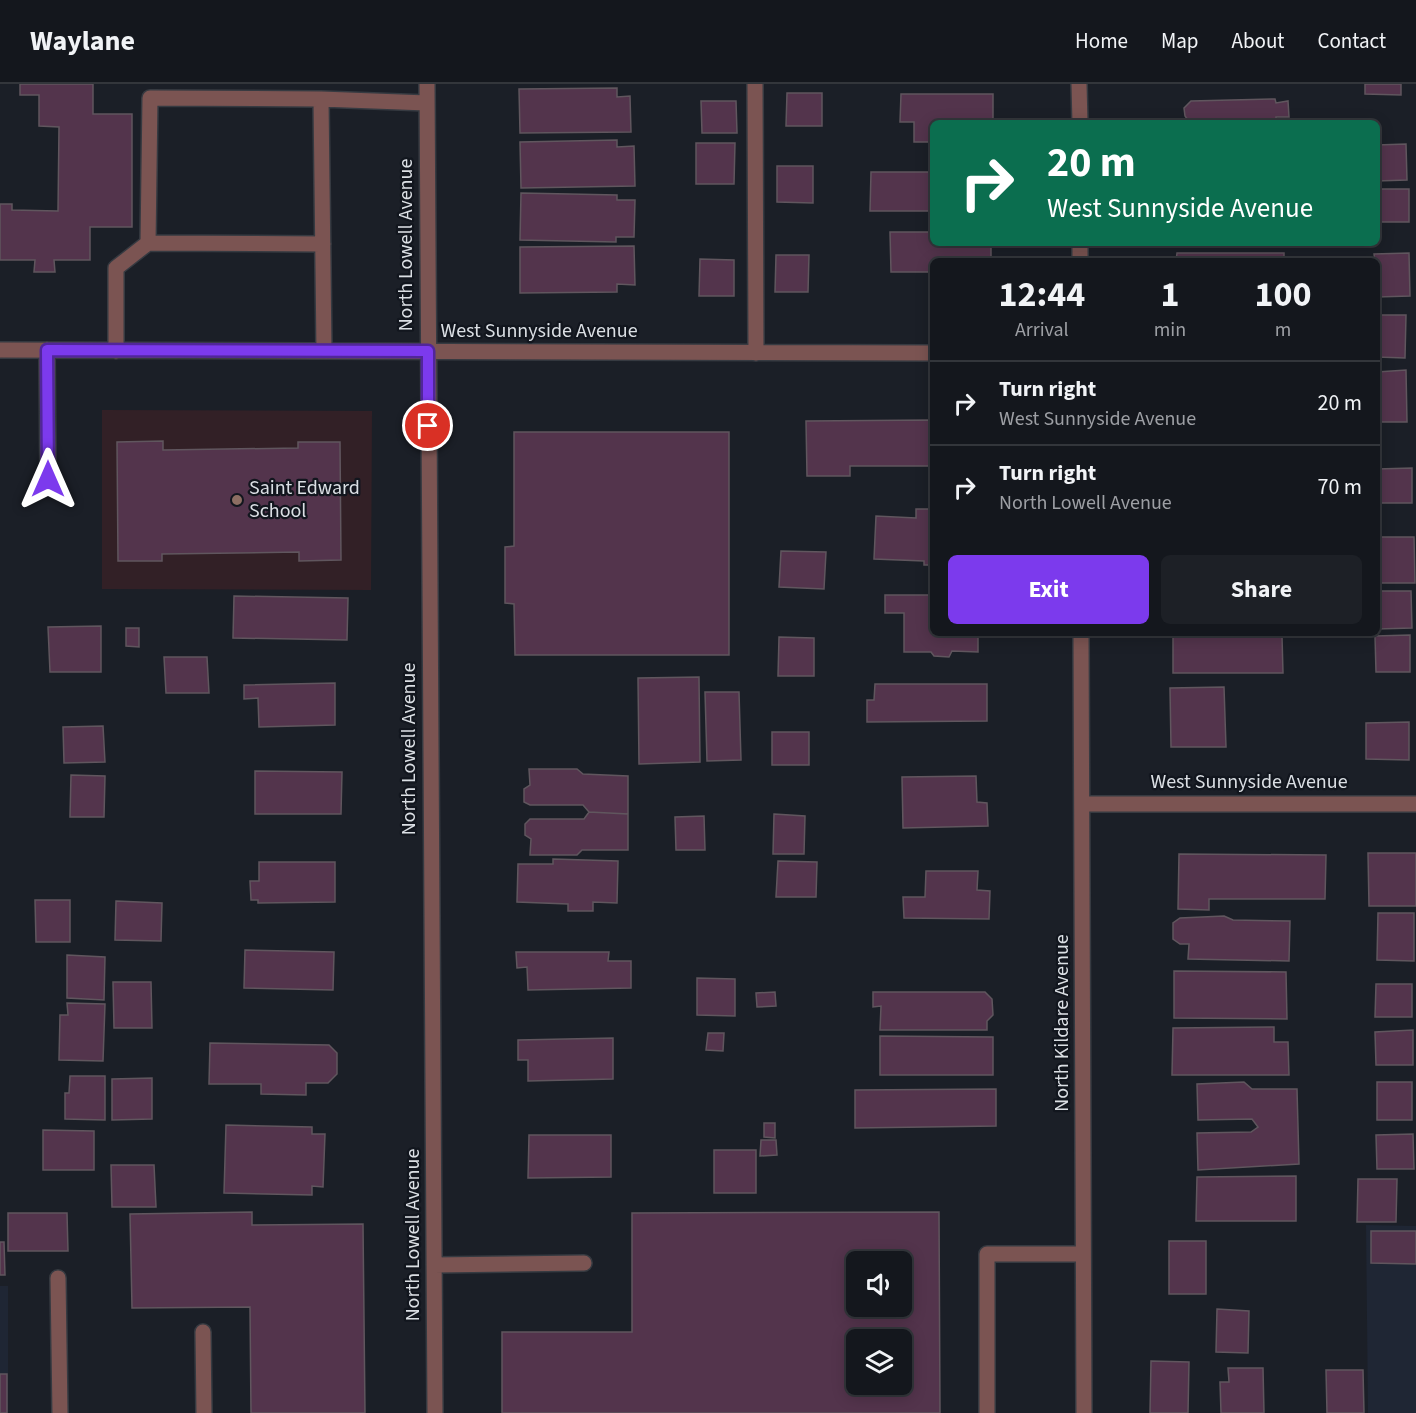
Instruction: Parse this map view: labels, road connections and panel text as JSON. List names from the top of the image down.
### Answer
{
  "streets": {
    "street": ["North Lowell Avenue", "West Sunnyside Avenue", "North Kildare Avenue"]
  },
  "crossings": [
    ["North Lowell Avenue", "West Sunnyside Avenue"],
    ["West Sunnyside Avenue", "North Kildare Avenue"]
  ],
  "places": ["Saint Edward School"],
  "page": {
    "header": "Waylane",
    "nav": [
      "Home",
      "Map",
      "About",
      "Contact"
    ],
    "turn": ["20 m", "West Sunnyside Avenue"],
    "eta": [
      "12:44",
      "Arrival",
      "1",
      "min",
      "100",
      "m"
    ],
    "list": [
      {
        "name": "Turn right",
        "note": "West Sunnyside Avenue",
        "value": "20 m"
      },
      {
        "name": "Turn right",
        "note": "North Lowell Avenue",
        "value": "70 m"
      }
    ],
    "buttons": ["Exit", "Share"]
  }
}
